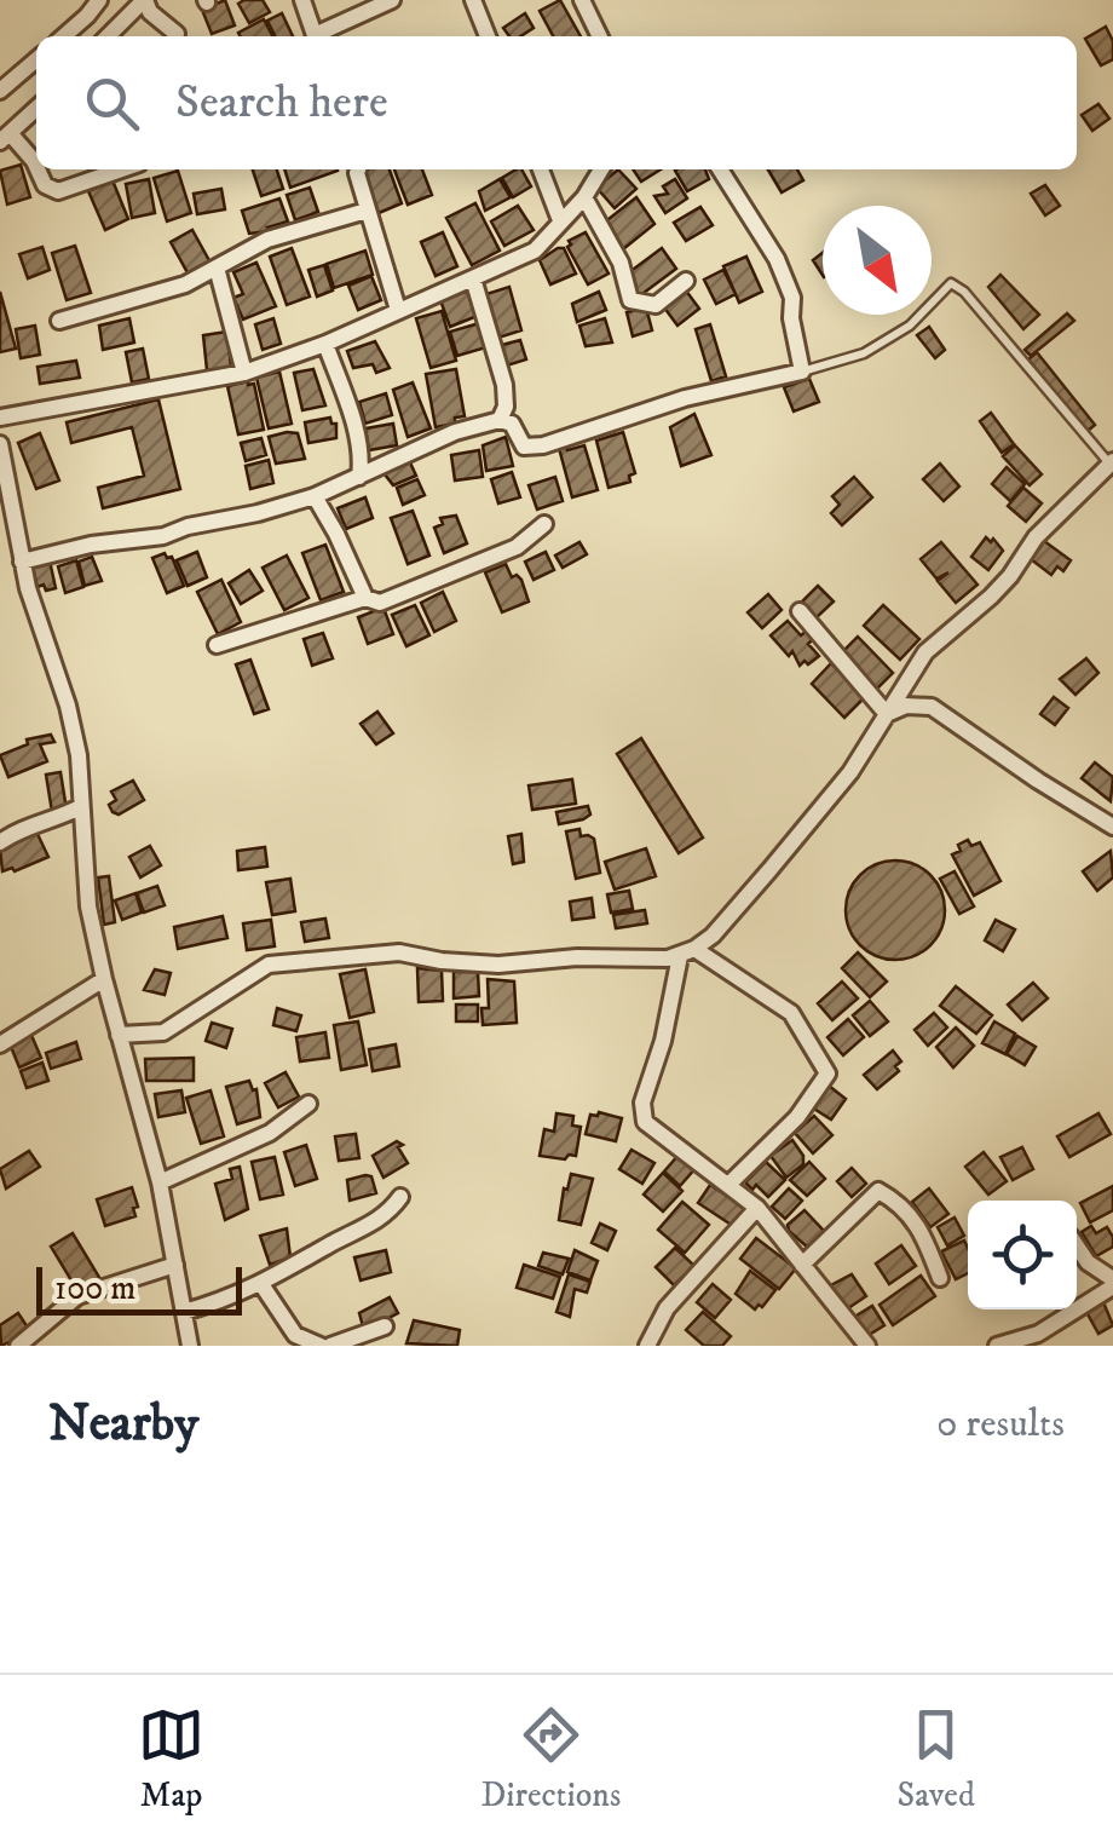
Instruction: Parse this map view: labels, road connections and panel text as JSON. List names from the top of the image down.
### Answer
{
  "scale_bar": "100 m",
  "north": "bottom right",
  "page": {
    "search": "Search here",
    "scale": "100 m",
    "heading": ["Nearby", "0 results"],
    "nav": ["Map", "Directions", "Saved"]
  }
}
